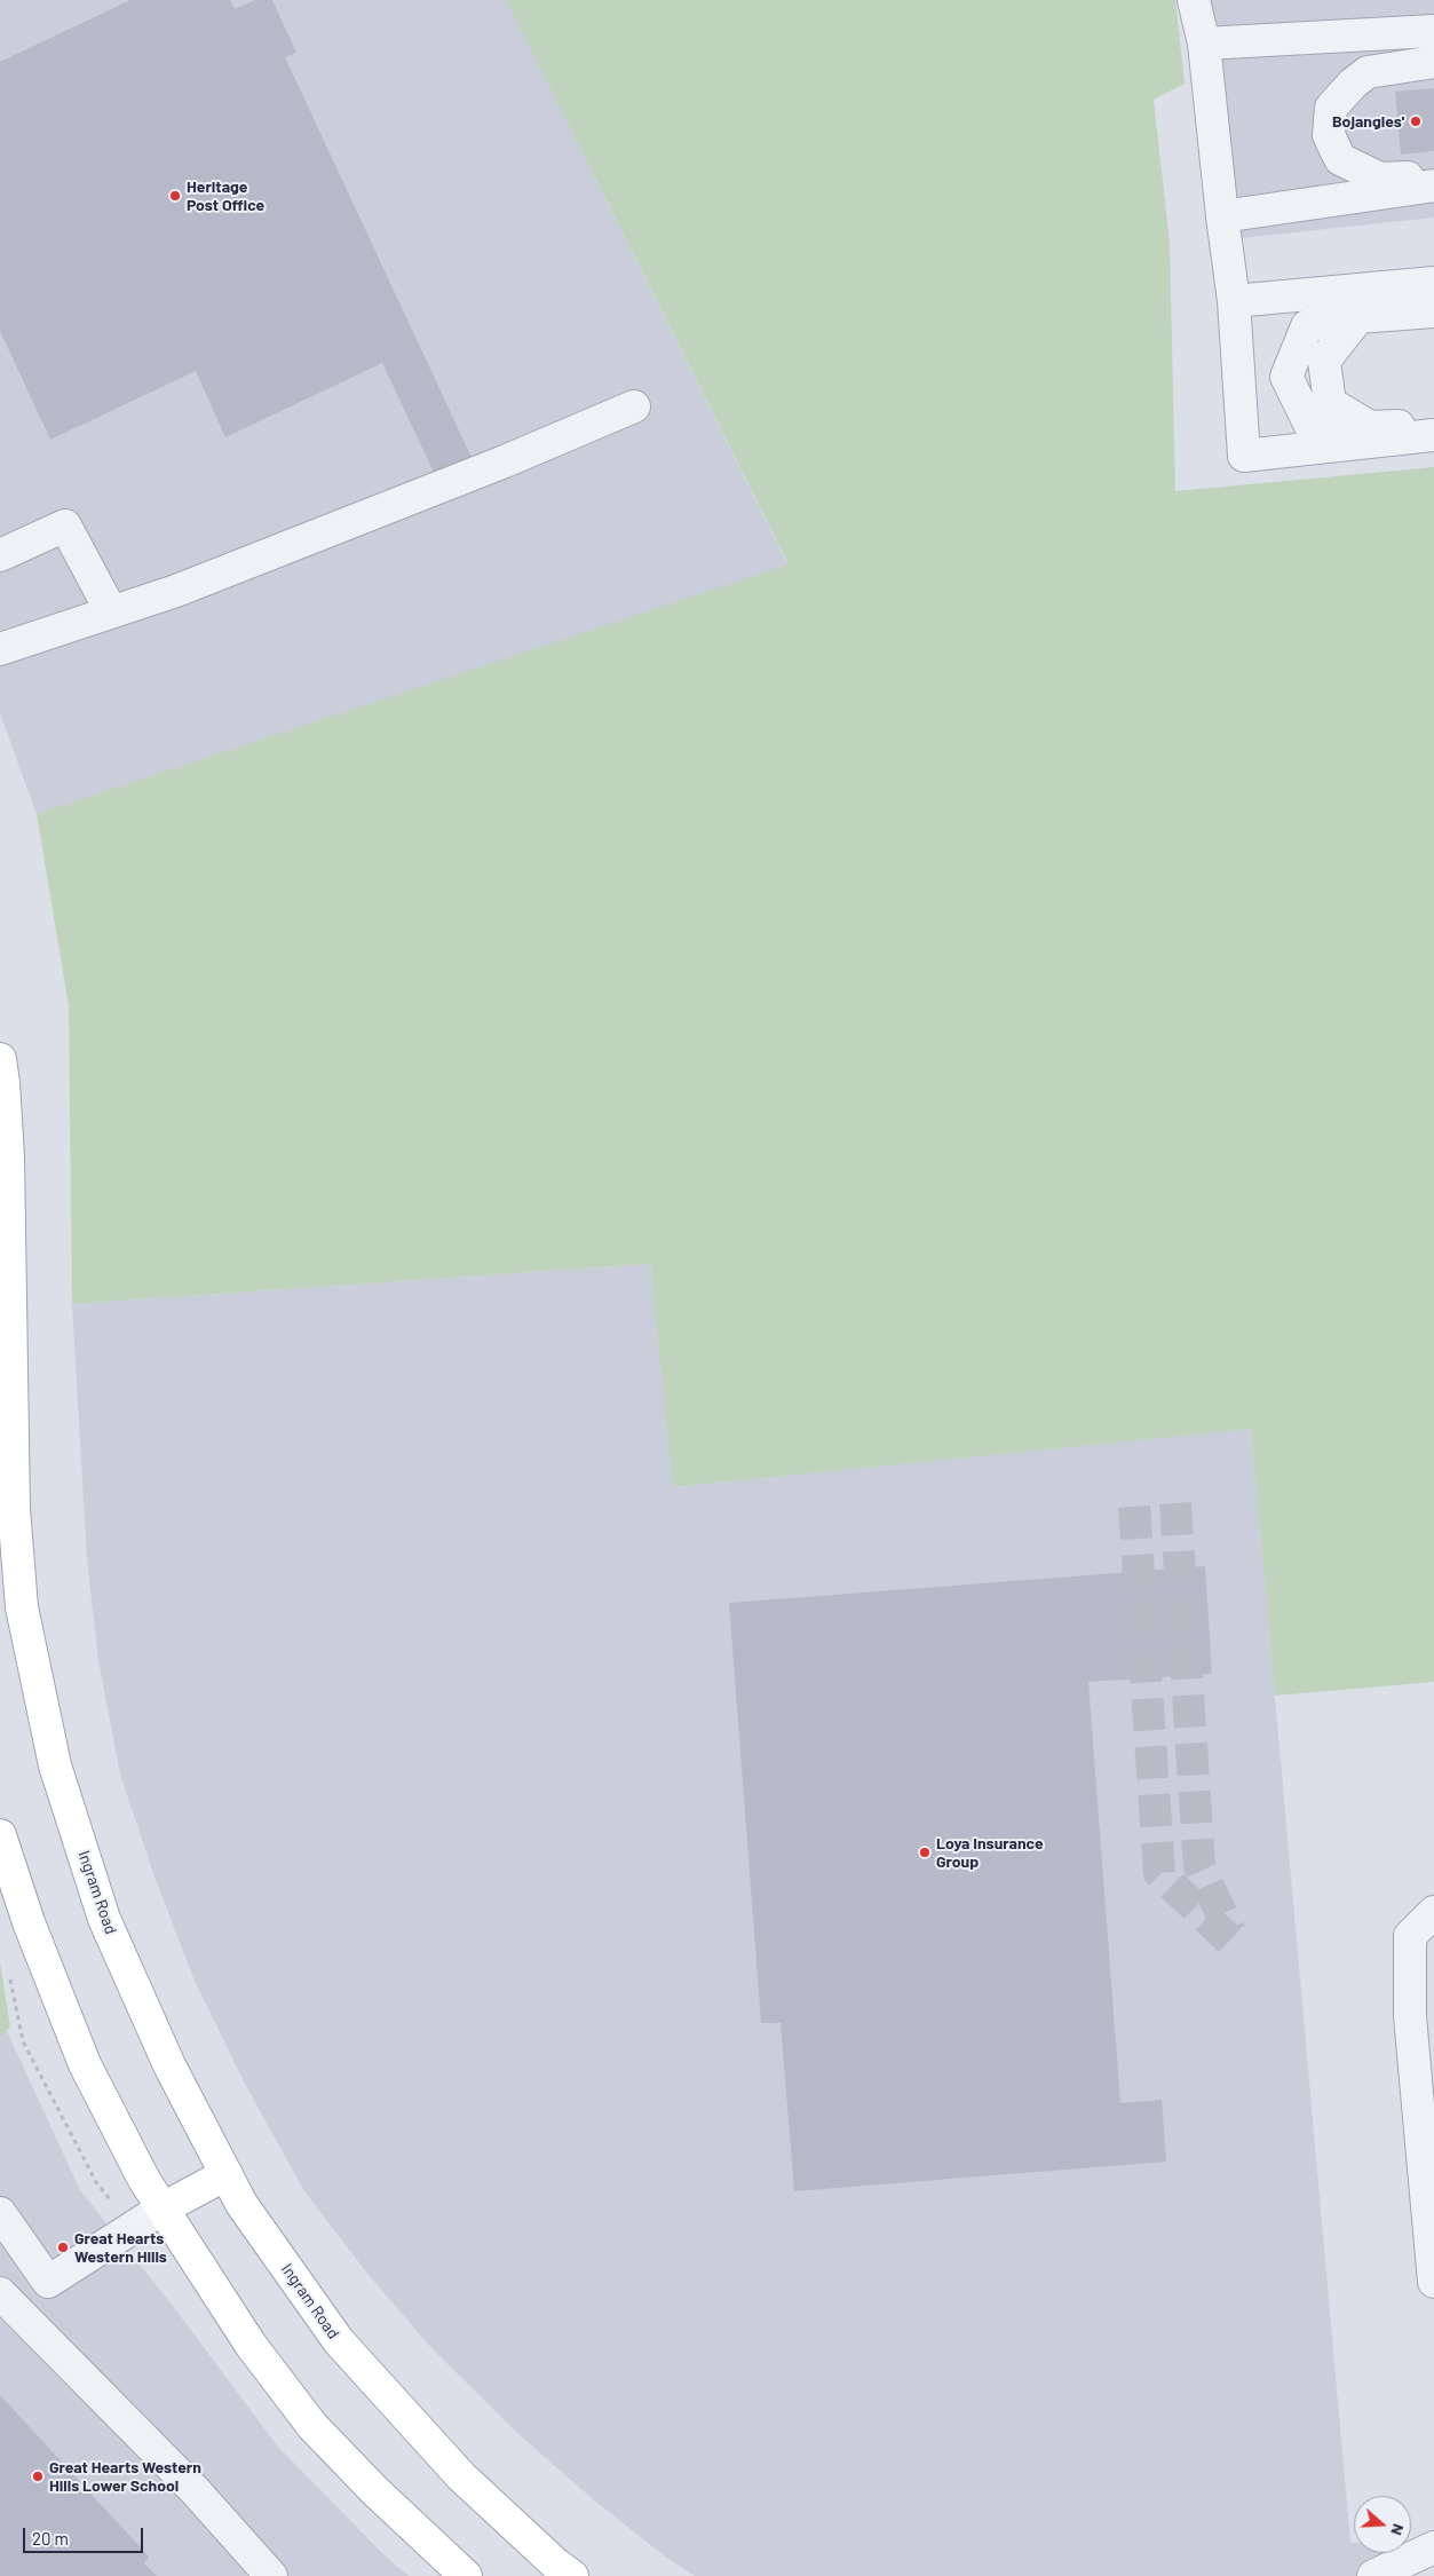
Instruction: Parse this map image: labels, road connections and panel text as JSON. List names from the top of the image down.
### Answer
{
  "streets": {
    "main road": ["Ingram Road"]
  },
  "places": [
    "Bojangles'",
    "Heritage Post Office",
    "Loya Insurance Group",
    "Great Hearts Western Hills",
    "Great Hearts Western Hills Lower School"
  ],
  "scale_bar": "20 m",
  "north": "right"
}
